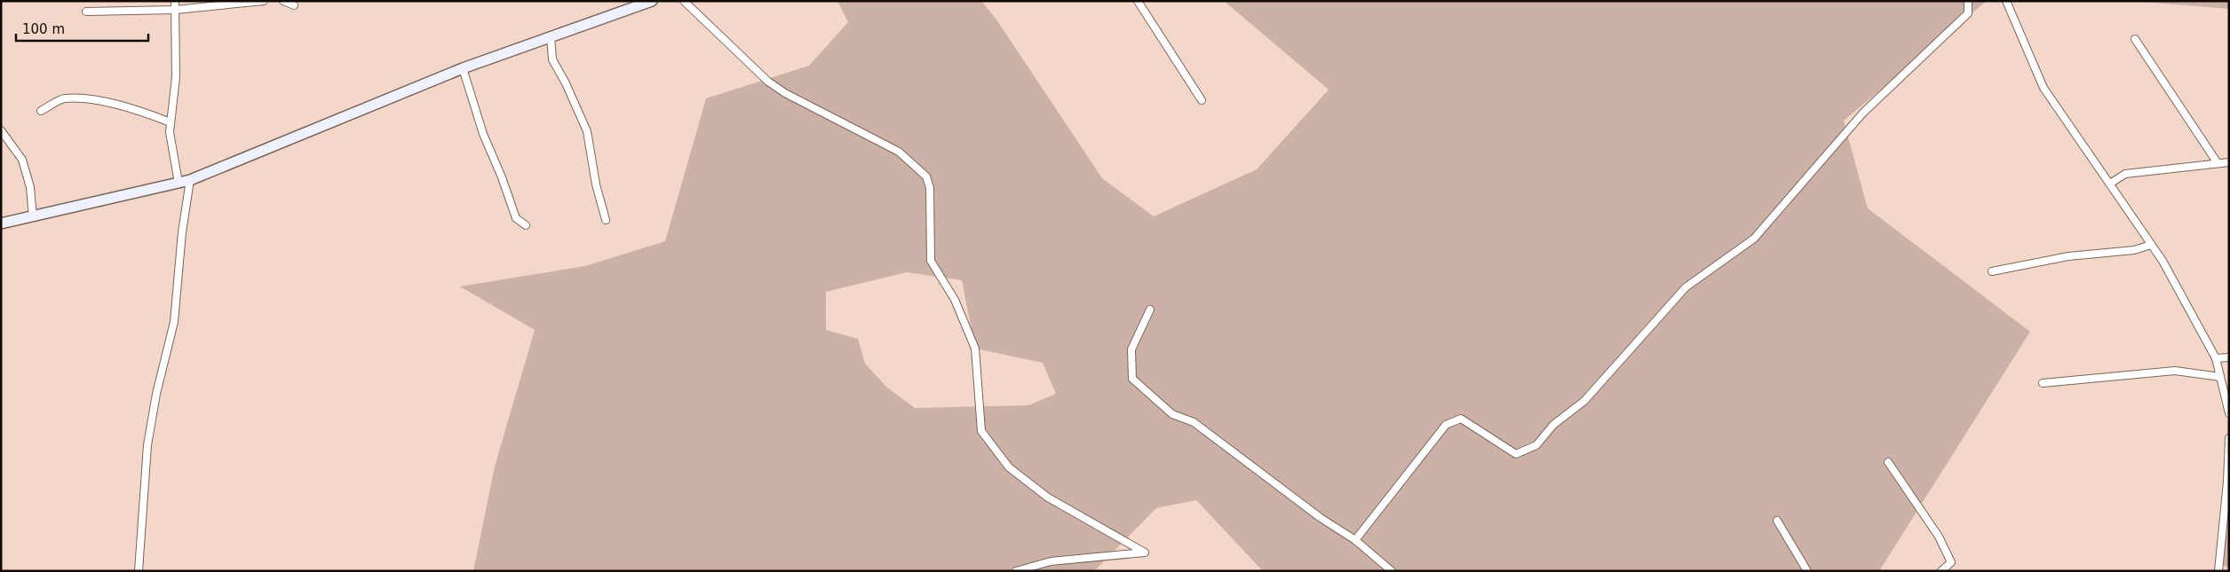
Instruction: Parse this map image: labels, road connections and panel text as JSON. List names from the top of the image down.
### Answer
{
  "scale_bar": "100 m"
}
